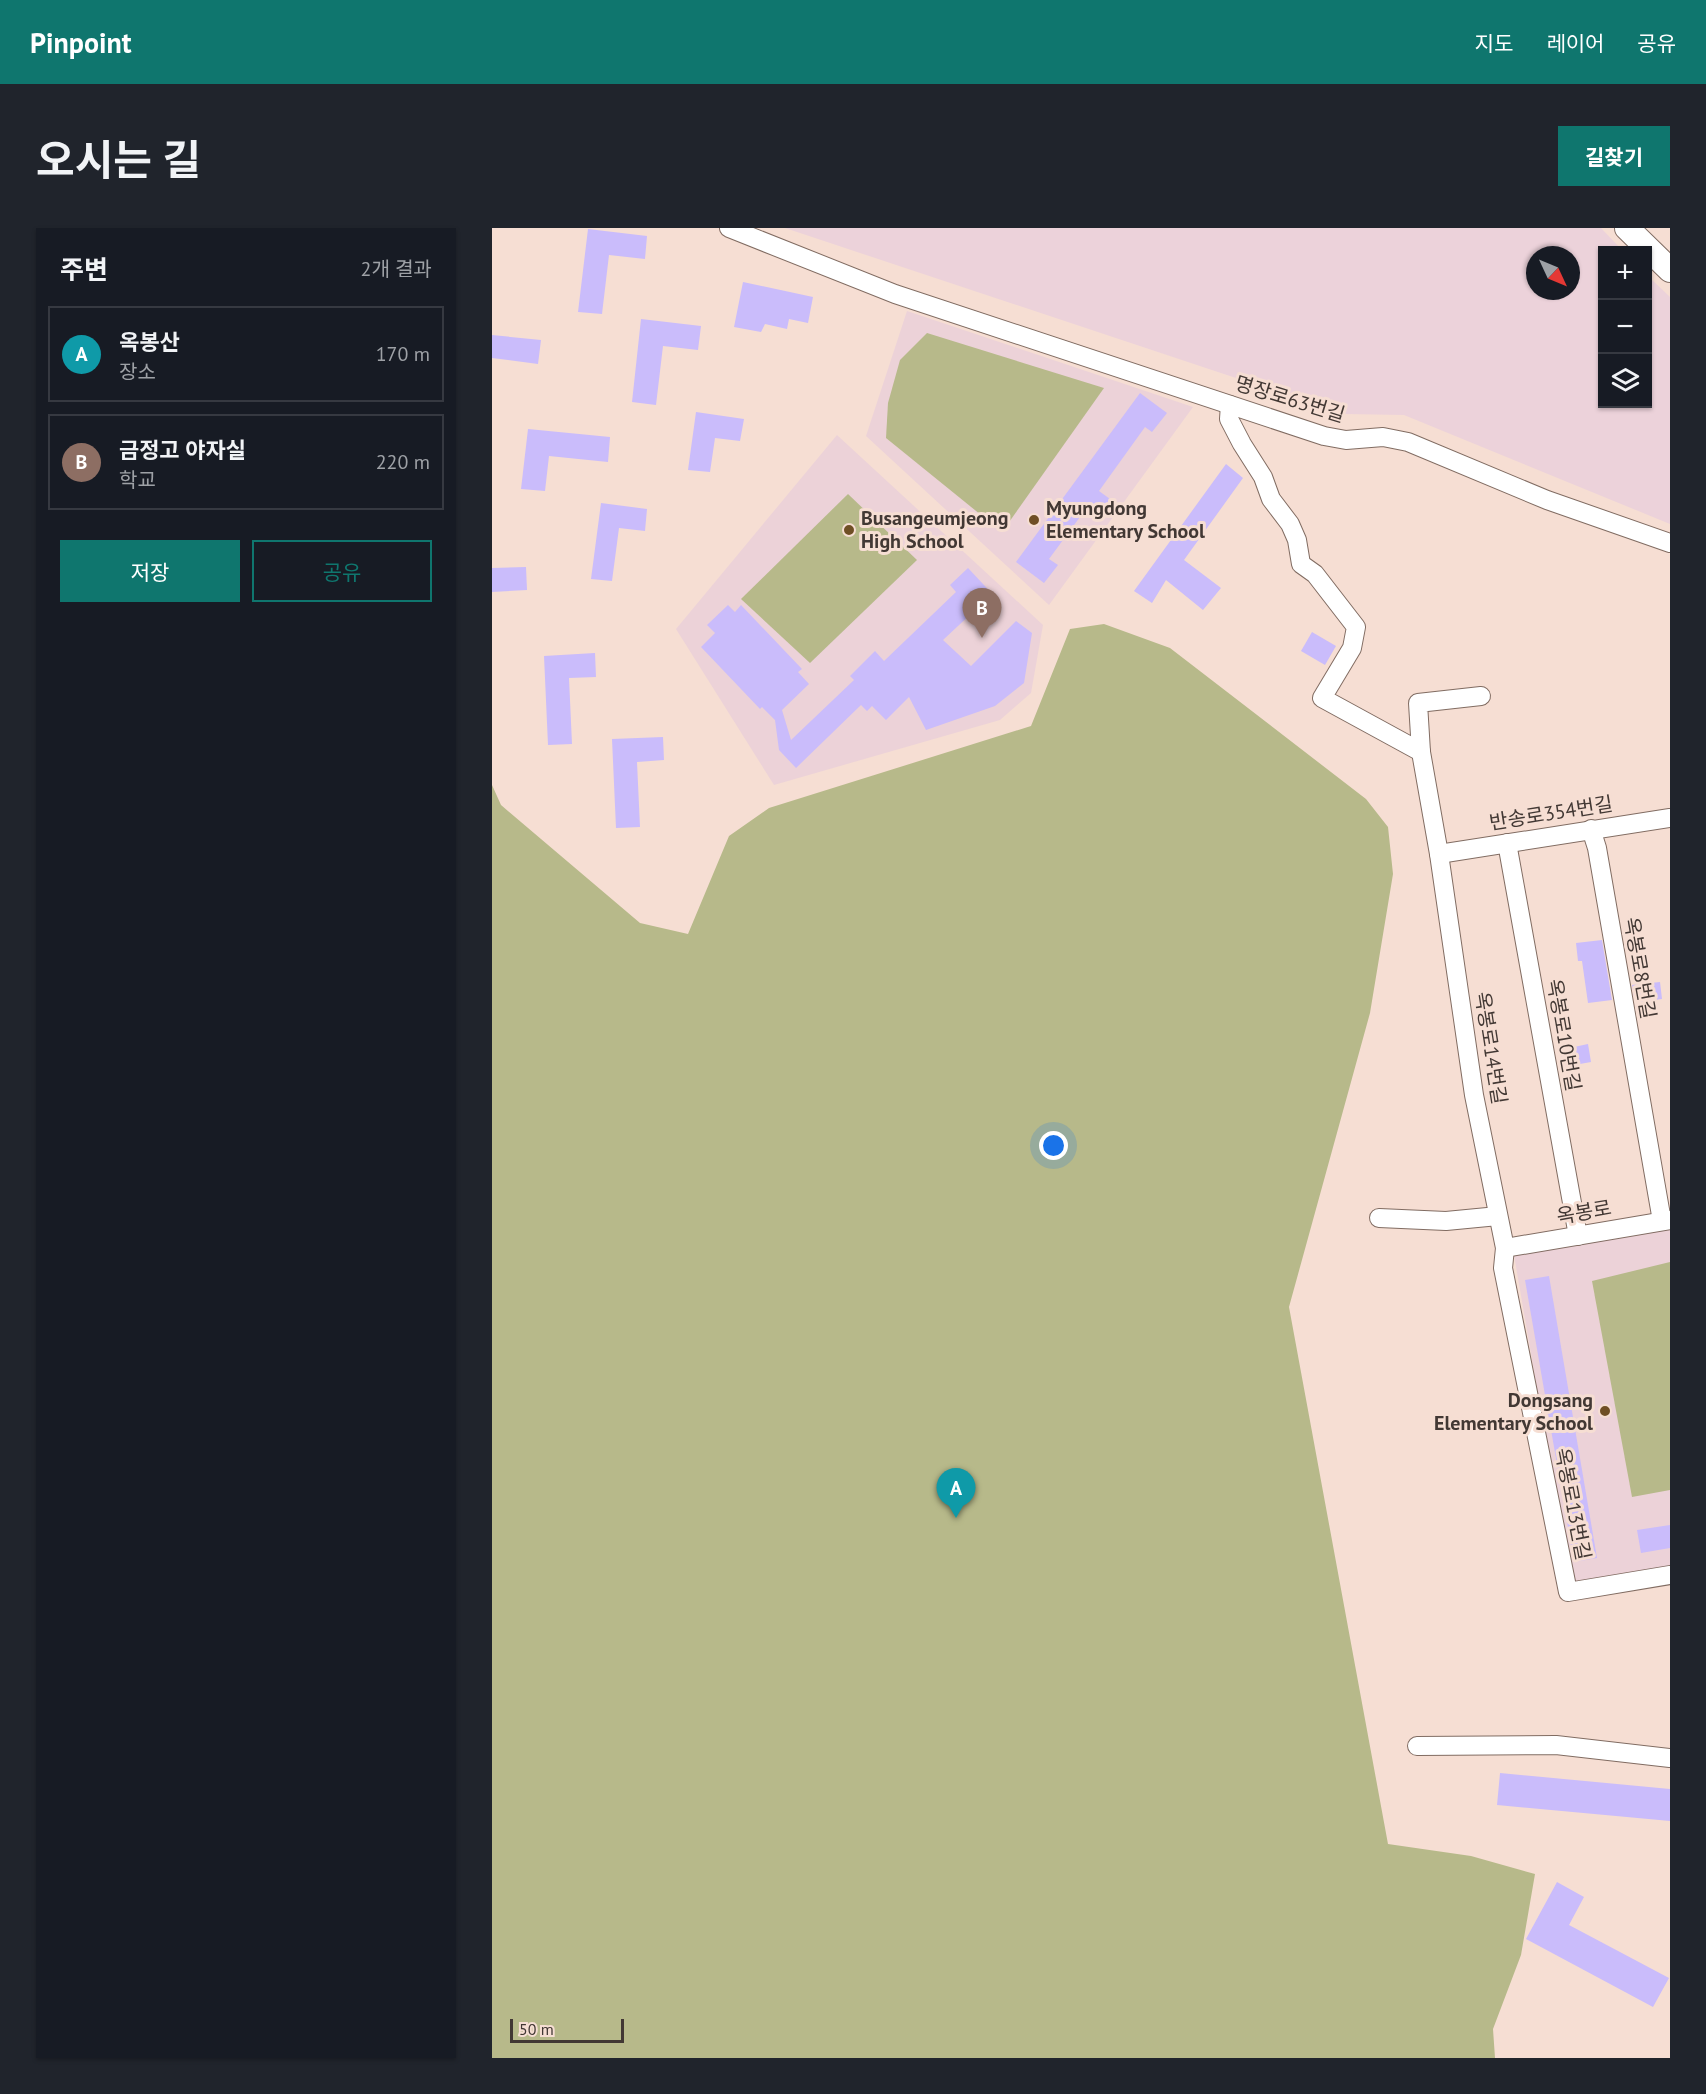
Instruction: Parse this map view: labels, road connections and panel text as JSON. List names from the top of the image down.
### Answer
{
  "streets": {
    "street": [
      "명장로63번길",
      "반송로354번길",
      "옥봉로8번길",
      "옥봉로10번길",
      "옥봉로14번길",
      "옥봉로",
      "옥봉로13번길"
    ]
  },
  "crossings": [
    ["반송로354번길", "옥봉로8번길"],
    ["반송로354번길", "옥봉로10번길"],
    ["반송로354번길", "옥봉로14번길"],
    ["옥봉로8번길", "옥봉로"],
    ["옥봉로10번길", "옥봉로"],
    ["옥봉로14번길", "옥봉로"],
    ["옥봉로14번길", "옥봉로13번길"],
    ["옥봉로", "옥봉로13번길"]
  ],
  "places": ["Myungdong Elementary School", "Busangeumjeong High School", "Dongsang Elementary School"],
  "scale_bar": "50 m",
  "north": "bottom right",
  "page": {
    "header": "Pinpoint",
    "nav": ["지도", "레이어", "공유"],
    "title": "오시는 길",
    "buttons": [
      "길찾기",
      ["저장", "공유"]
    ],
    "heading": ["주변", "2개 결과"],
    "map_buttons": ["+", "−"],
    "list": [
      {
        "mark": "A",
        "name": "옥봉산",
        "note": "장소",
        "value": "170 m"
      },
      {
        "mark": "B",
        "name": "금정고 야자실",
        "note": "학교",
        "value": "220 m"
      }
    ],
    "pins": ["B", "A"],
    "scale": "50 m"
  }
}
